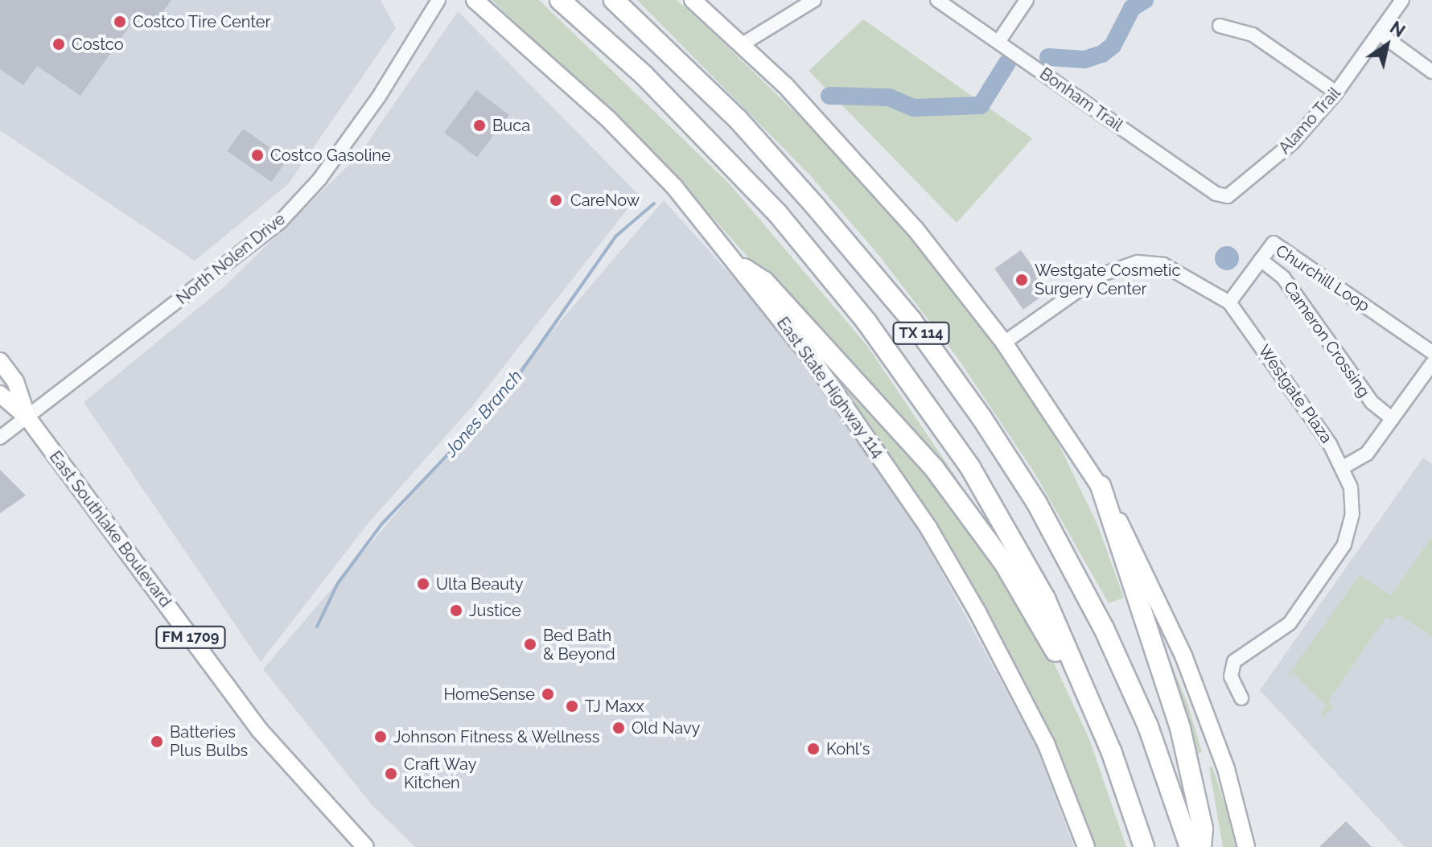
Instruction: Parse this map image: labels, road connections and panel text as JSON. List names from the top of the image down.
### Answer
{
  "streets": {
    "highway": ["TX 114"],
    "main road": ["East State Highway 114", "East Southlake Boulevard", "FM 1709"],
    "street": [
      "Bonham Trail",
      "Alamo Trail",
      "North Nolen Drive",
      "Churchill Loop",
      "Cameron Crossing",
      "Westgate Plaza"
    ]
  },
  "crossings": [
    ["Bonham Trail", "Alamo Trail"],
    ["North Nolen Drive", "East Southlake Boulevard"],
    ["Churchill Loop", "Cameron Crossing"],
    ["Churchill Loop", "Westgate Plaza"]
  ],
  "water": ["Jones Branch"],
  "places": [
    "Costco Tire Center",
    "Costco",
    "Buca",
    "Costco Gasoline",
    "CareNow",
    "Westgate Cosmetic Surgery Center",
    "Ulta Beauty",
    "Justice",
    "Bed Bath & Beyond",
    "HomeSense",
    "TJ Maxx",
    "Old Navy",
    "Johnson Fitness & Wellness",
    "Batteries Plus Bulbs",
    "Kohl's",
    "Craft Way Kitchen"
  ],
  "north": "top right"
}
